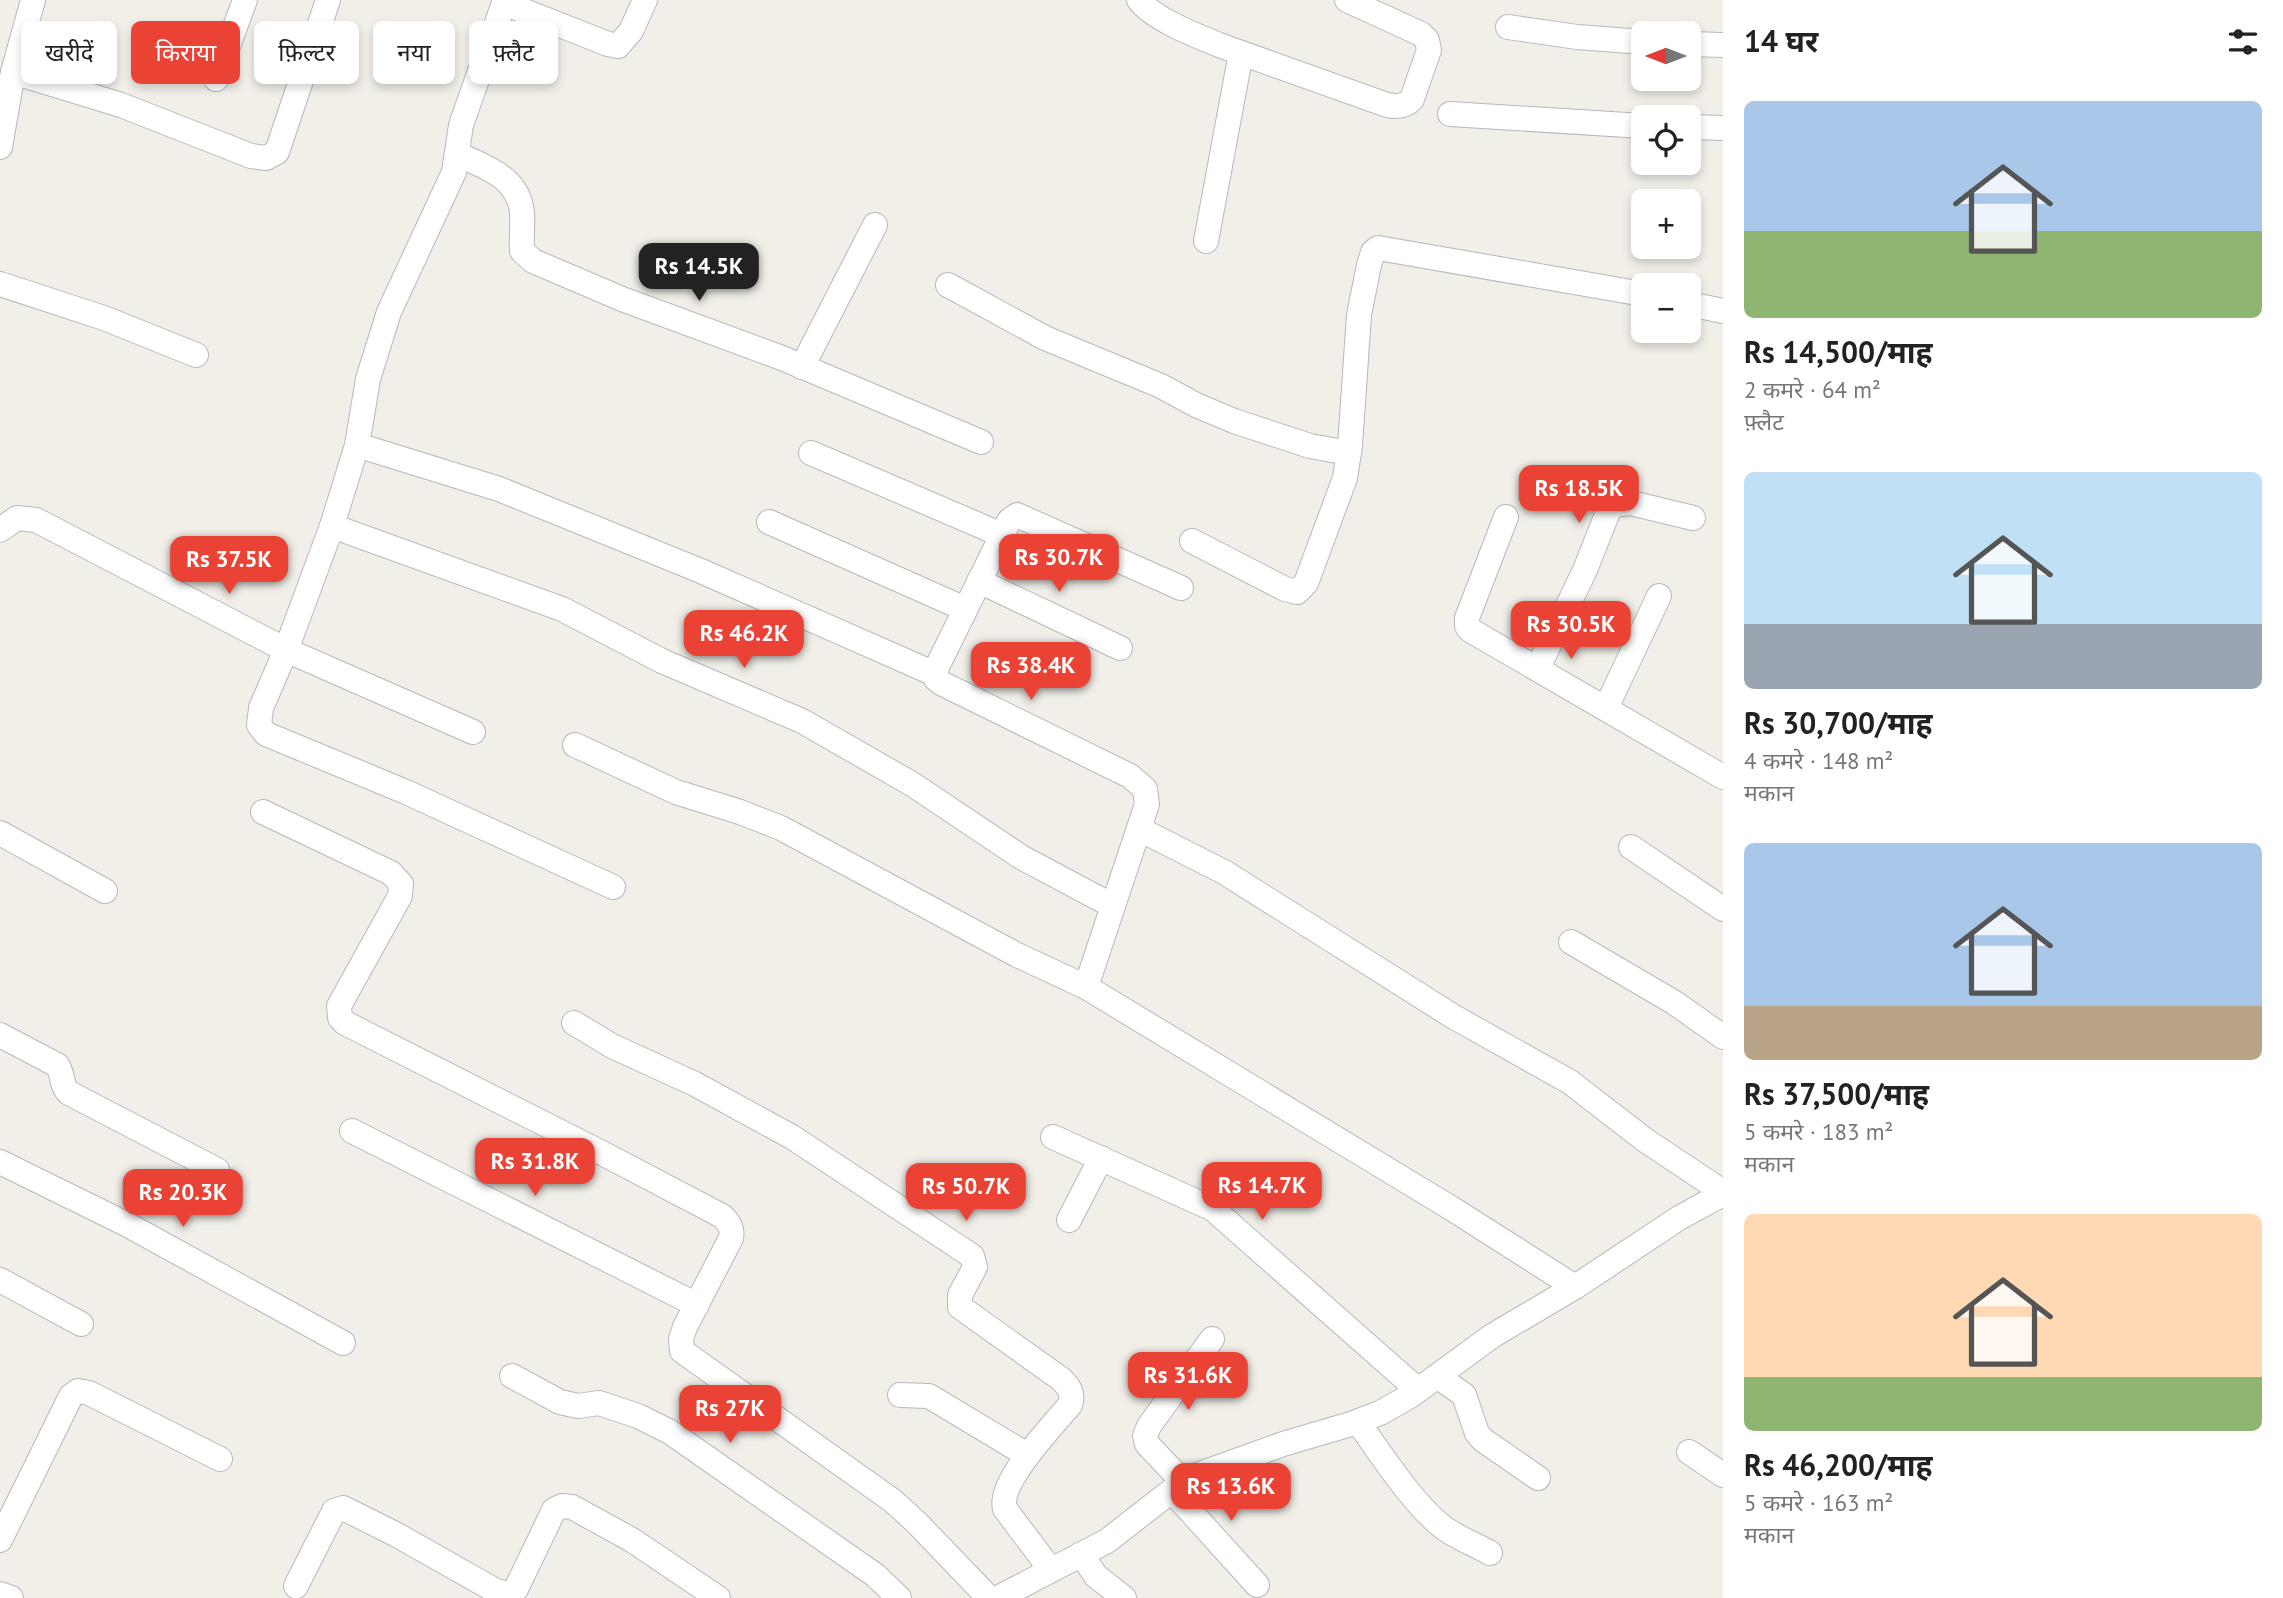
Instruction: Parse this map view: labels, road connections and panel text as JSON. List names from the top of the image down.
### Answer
{
  "north": "left",
  "page": {
    "heading": "14 घर",
    "map_buttons": ["+", "−"],
    "chip": [
      "खरीदें",
      "किराया",
      "फ़िल्टर",
      "नया",
      "फ़्लैट"
    ],
    "list": [
      {
        "name": "Rs 14,500/माह",
        "note": "2 कमरे · 64 m² · फ़्लैट"
      },
      {
        "name": "Rs 30,700/माह",
        "note": "4 कमरे · 148 m² · मकान"
      },
      {
        "name": "Rs 37,500/माह",
        "note": "5 कमरे · 183 m² · मकान"
      },
      {
        "name": "Rs 46,200/माह",
        "note": "5 कमरे · 163 m² · मकान"
      }
    ],
    "price": [
      "Rs 14.5K",
      "Rs 18.5K",
      "Rs 30.7K",
      "Rs 37.5K",
      "Rs 30.5K",
      "Rs 46.2K",
      "Rs 38.4K",
      "Rs 31.8K",
      "Rs 14.7K",
      "Rs 50.7K",
      "Rs 20.3K",
      "Rs 31.6K",
      "Rs 27K",
      "Rs 13.6K"
    ]
  }
}
